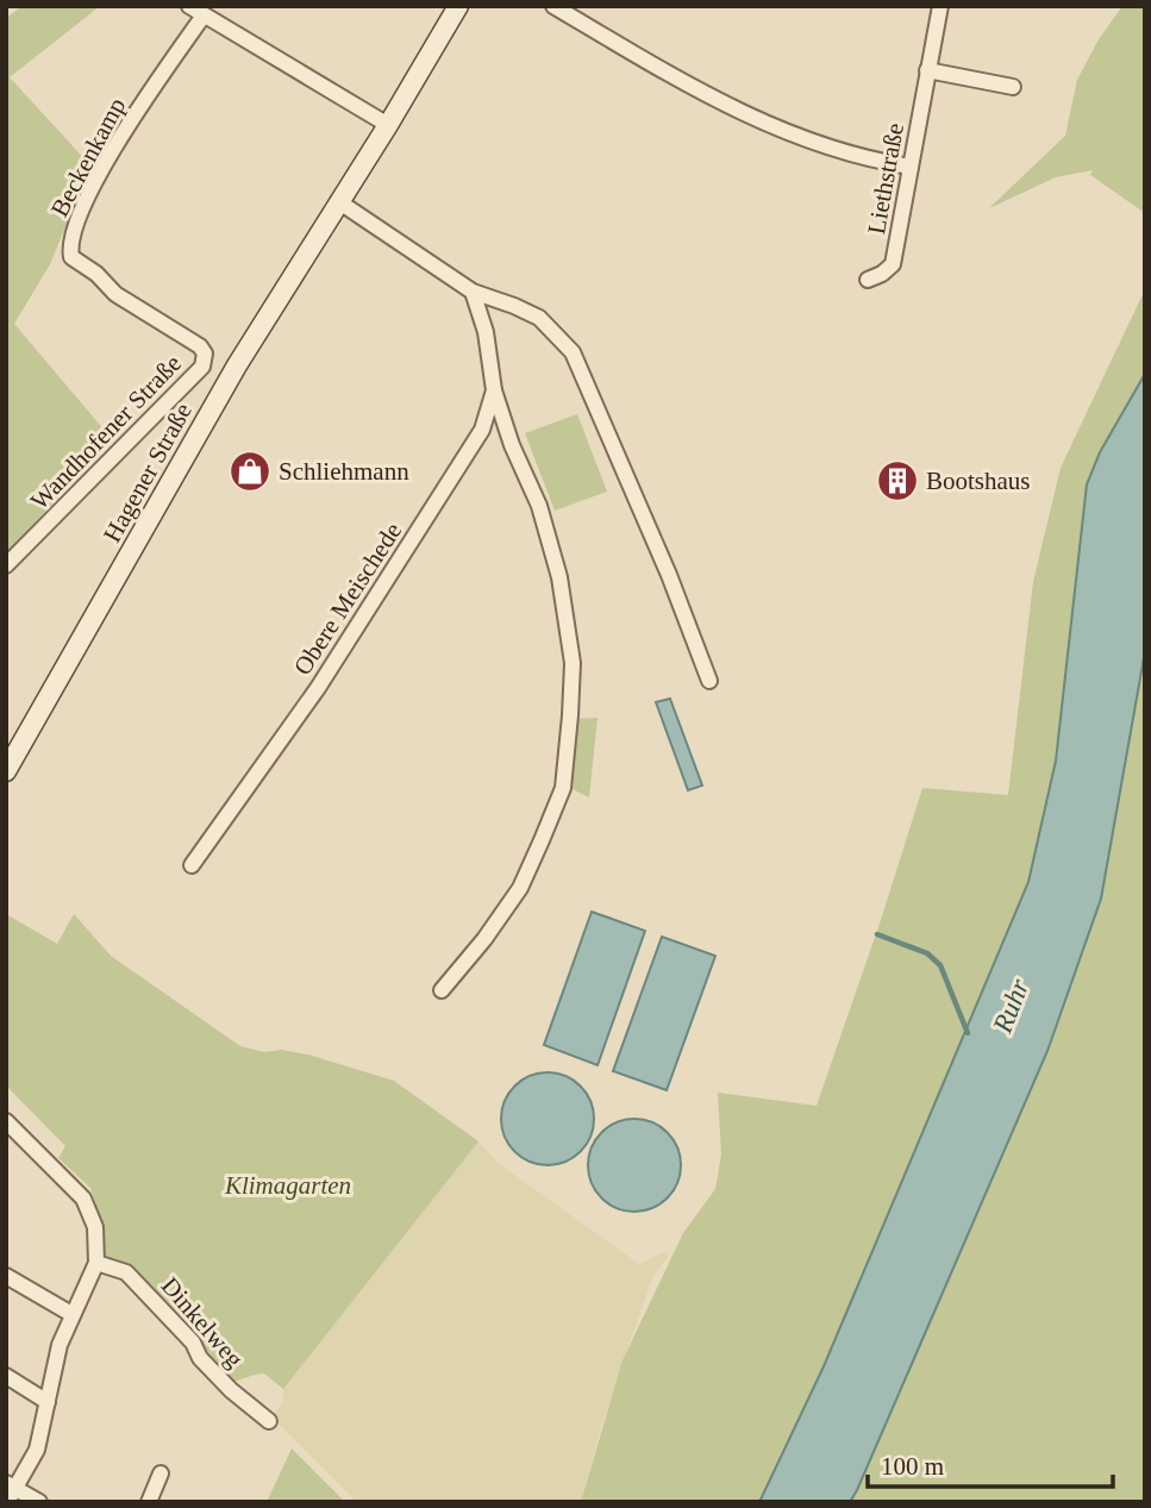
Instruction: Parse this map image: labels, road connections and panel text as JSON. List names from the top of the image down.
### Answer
{
  "streets": {
    "main road": ["Hagener Straße"],
    "street": [
      "Beckenkamp",
      "Liethstraße",
      "Wandhofener Straße",
      "Obere Meischede",
      "Dinkelweg"
    ]
  },
  "crossings": [
    ["Beckenkamp", "Wandhofener Straße"]
  ],
  "water": ["Ruhr"],
  "parks": ["Klimagarten"],
  "places": {
    "shop": ["Schliehmann"],
    "building": ["Bootshaus"]
  },
  "scale_bar": "100 m"
}
